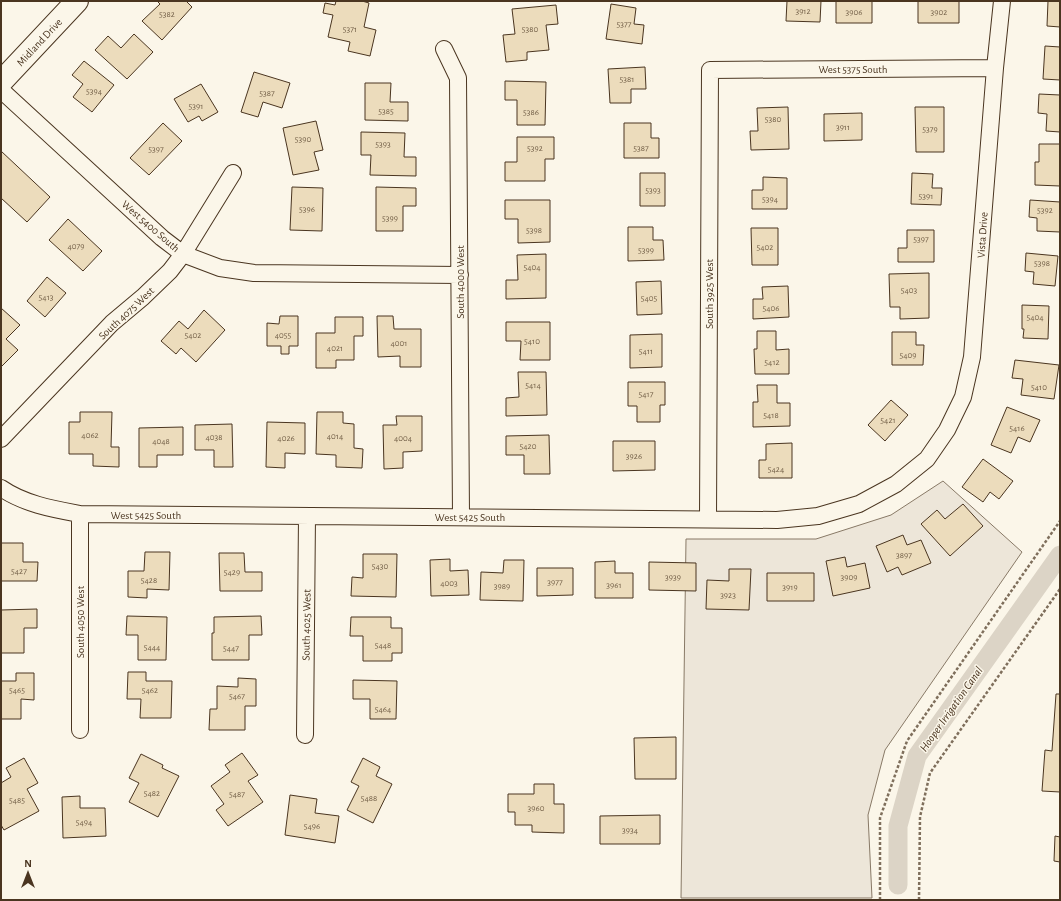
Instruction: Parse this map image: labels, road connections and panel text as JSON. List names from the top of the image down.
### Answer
{
  "streets": {
    "street": [
      "Midland Drive",
      "West 5375 South",
      "West 5400 South",
      "Vista Drive",
      "South 4000 West",
      "South 3925 West",
      "South 4075 West",
      "West 5425 South",
      "South 4050 West",
      "South 4025 West"
    ]
  },
  "crossings": [
    ["West 5375 South", "Vista Drive"],
    ["West 5375 South", "South 3925 West"],
    ["West 5400 South", "South 4000 West"],
    ["West 5400 South", "South 4075 West"],
    ["Vista Drive", "West 5425 South"],
    ["South 4000 West", "West 5425 South"],
    ["South 3925 West", "West 5425 South"],
    ["West 5425 South", "South 4050 West"],
    ["West 5425 South", "South 4025 West"]
  ],
  "water": ["Hooper Irrigation Canal"],
  "house_numbers": [
    "3912",
    "3906",
    "3902",
    "5382",
    "5377",
    "5371",
    "5380",
    "5381",
    "5394",
    "5387",
    "5391",
    "5385",
    "5386",
    "5380",
    "3911",
    "5379",
    "5390",
    "5393",
    "5392",
    "5387",
    "5397",
    "5393",
    "5391",
    "5394",
    "5396",
    "5392",
    "5399",
    "5398",
    "5397",
    "4079",
    "5402",
    "5399",
    "5398",
    "5404",
    "5403",
    "5413",
    "5405",
    "5406",
    "5404",
    "5402",
    "4055",
    "5410",
    "4001",
    "4021",
    "5411",
    "5409",
    "5412",
    "5414",
    "5410",
    "5417",
    "5418",
    "5421",
    "5416",
    "4062",
    "4014",
    "4038",
    "4026",
    "4004",
    "4048",
    "5420",
    "3926",
    "5424",
    "3897",
    "5430",
    "5427",
    "5429",
    "3939",
    "3909",
    "5428",
    "3977",
    "4003",
    "3961",
    "3989",
    "3919",
    "3923",
    "5448",
    "5444",
    "5447",
    "5465",
    "5462",
    "5467",
    "5464",
    "5482",
    "5487",
    "5488",
    "5485",
    "3960",
    "5494",
    "5496",
    "3934"
  ],
  "north": "top"
}
